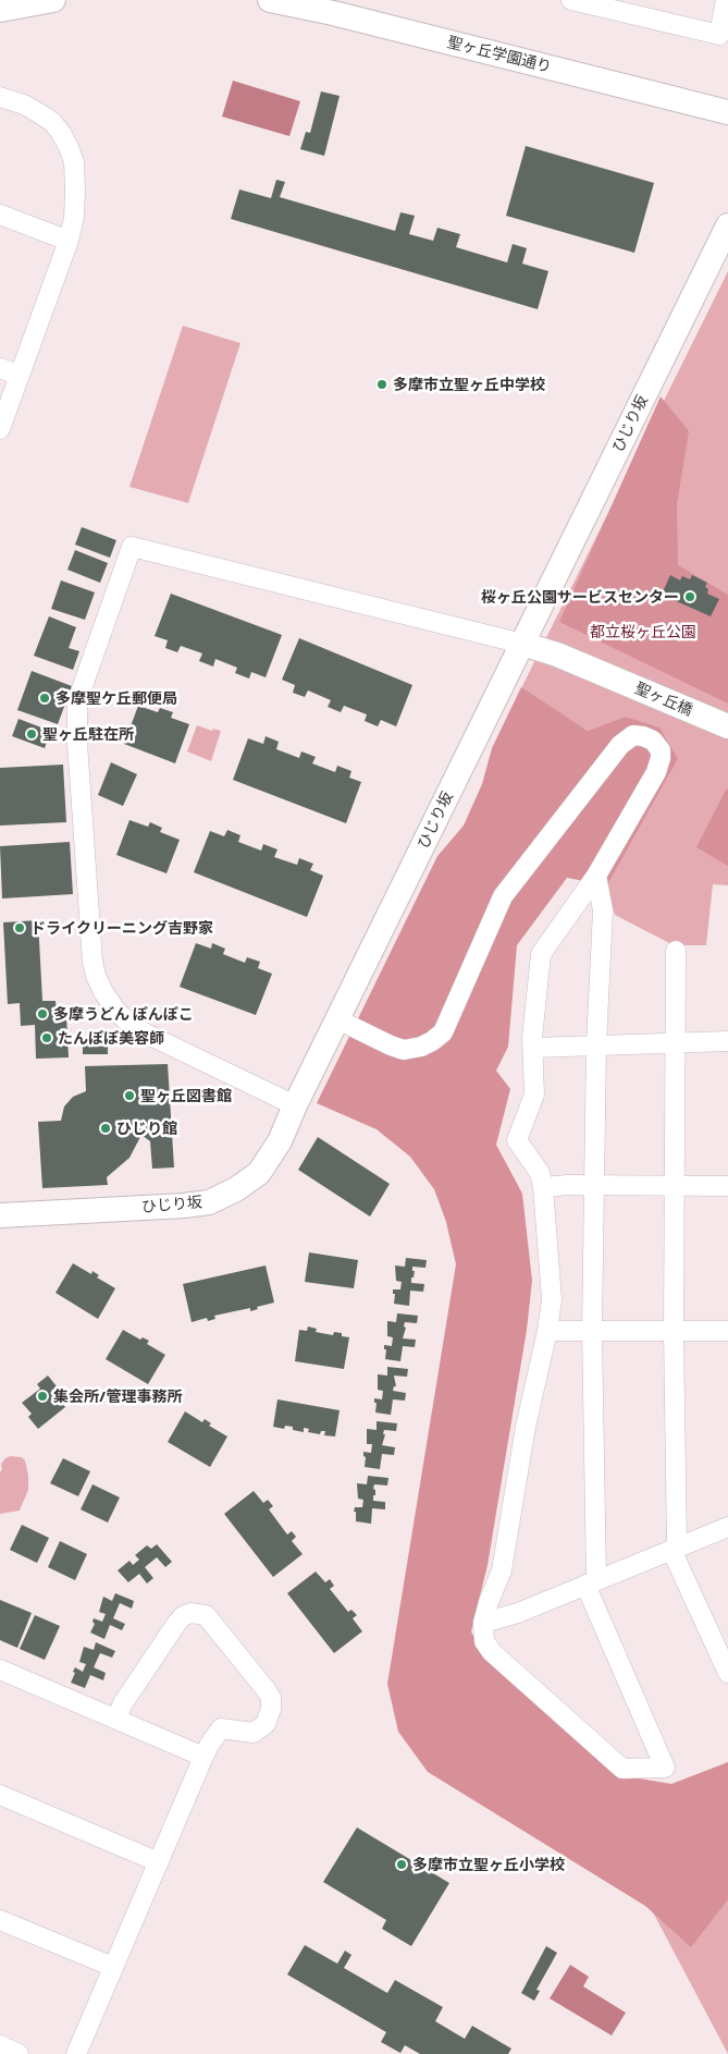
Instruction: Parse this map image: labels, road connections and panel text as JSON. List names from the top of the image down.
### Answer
{
  "streets": {
    "street": ["聖ヶ丘学園通り", "ひじり坂", "聖ヶ丘橋"]
  },
  "crossings": [
    ["ひじり坂", "聖ヶ丘橋"]
  ],
  "parks": ["都立桜ヶ丘公園"],
  "places": [
    "多摩市立聖ヶ丘中学校",
    "桜ヶ丘公園サービスセンター",
    "多摩聖ケ丘郵便局",
    "聖ヶ丘駐在所",
    "ドライクリーニング吉野家",
    "多摩うどん ぽんぽこ",
    "たんぽぽ美容師",
    "聖ヶ丘図書館",
    "ひじり館",
    "集会所/管理事務所",
    "多摩市立聖ヶ丘小学校"
  ]
}
